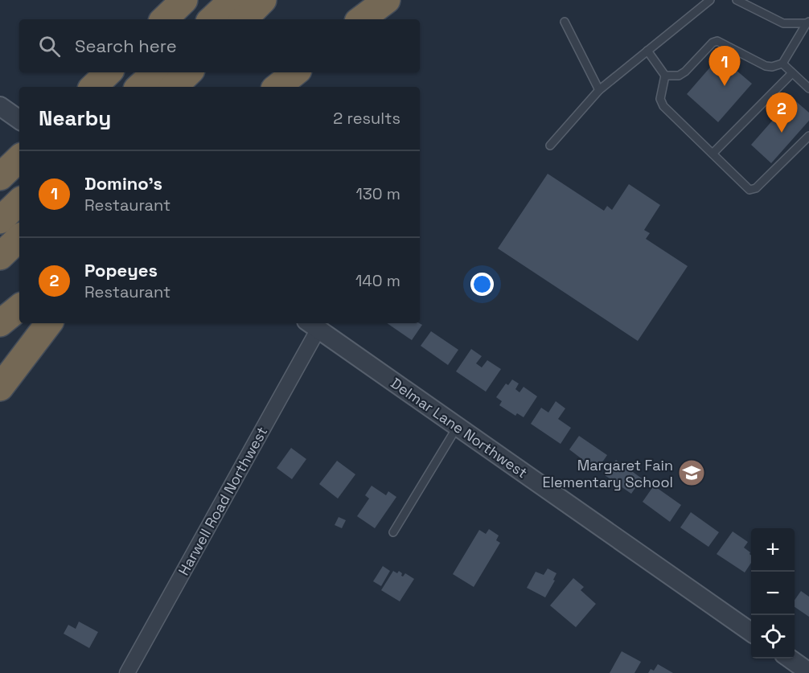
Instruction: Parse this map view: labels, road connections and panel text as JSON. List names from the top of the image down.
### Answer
{
  "streets": {
    "street": ["Delmar Lane Northwest", "Harwell Road Northwest"]
  },
  "crossings": [
    ["Delmar Lane Northwest", "Harwell Road Northwest"]
  ],
  "places": {
    "school or university": ["Margaret Fain Elementary School"]
  },
  "page": {
    "search": "Search here",
    "pins": ["1", "2"],
    "heading": ["Nearby", "2 results"],
    "list": [
      {
        "mark": "1",
        "name": "Domino's",
        "note": "Restaurant",
        "value": "130 m"
      },
      {
        "mark": "2",
        "name": "Popeyes",
        "note": "Restaurant",
        "value": "140 m"
      }
    ],
    "map_buttons": ["+", "−"]
  }
}
